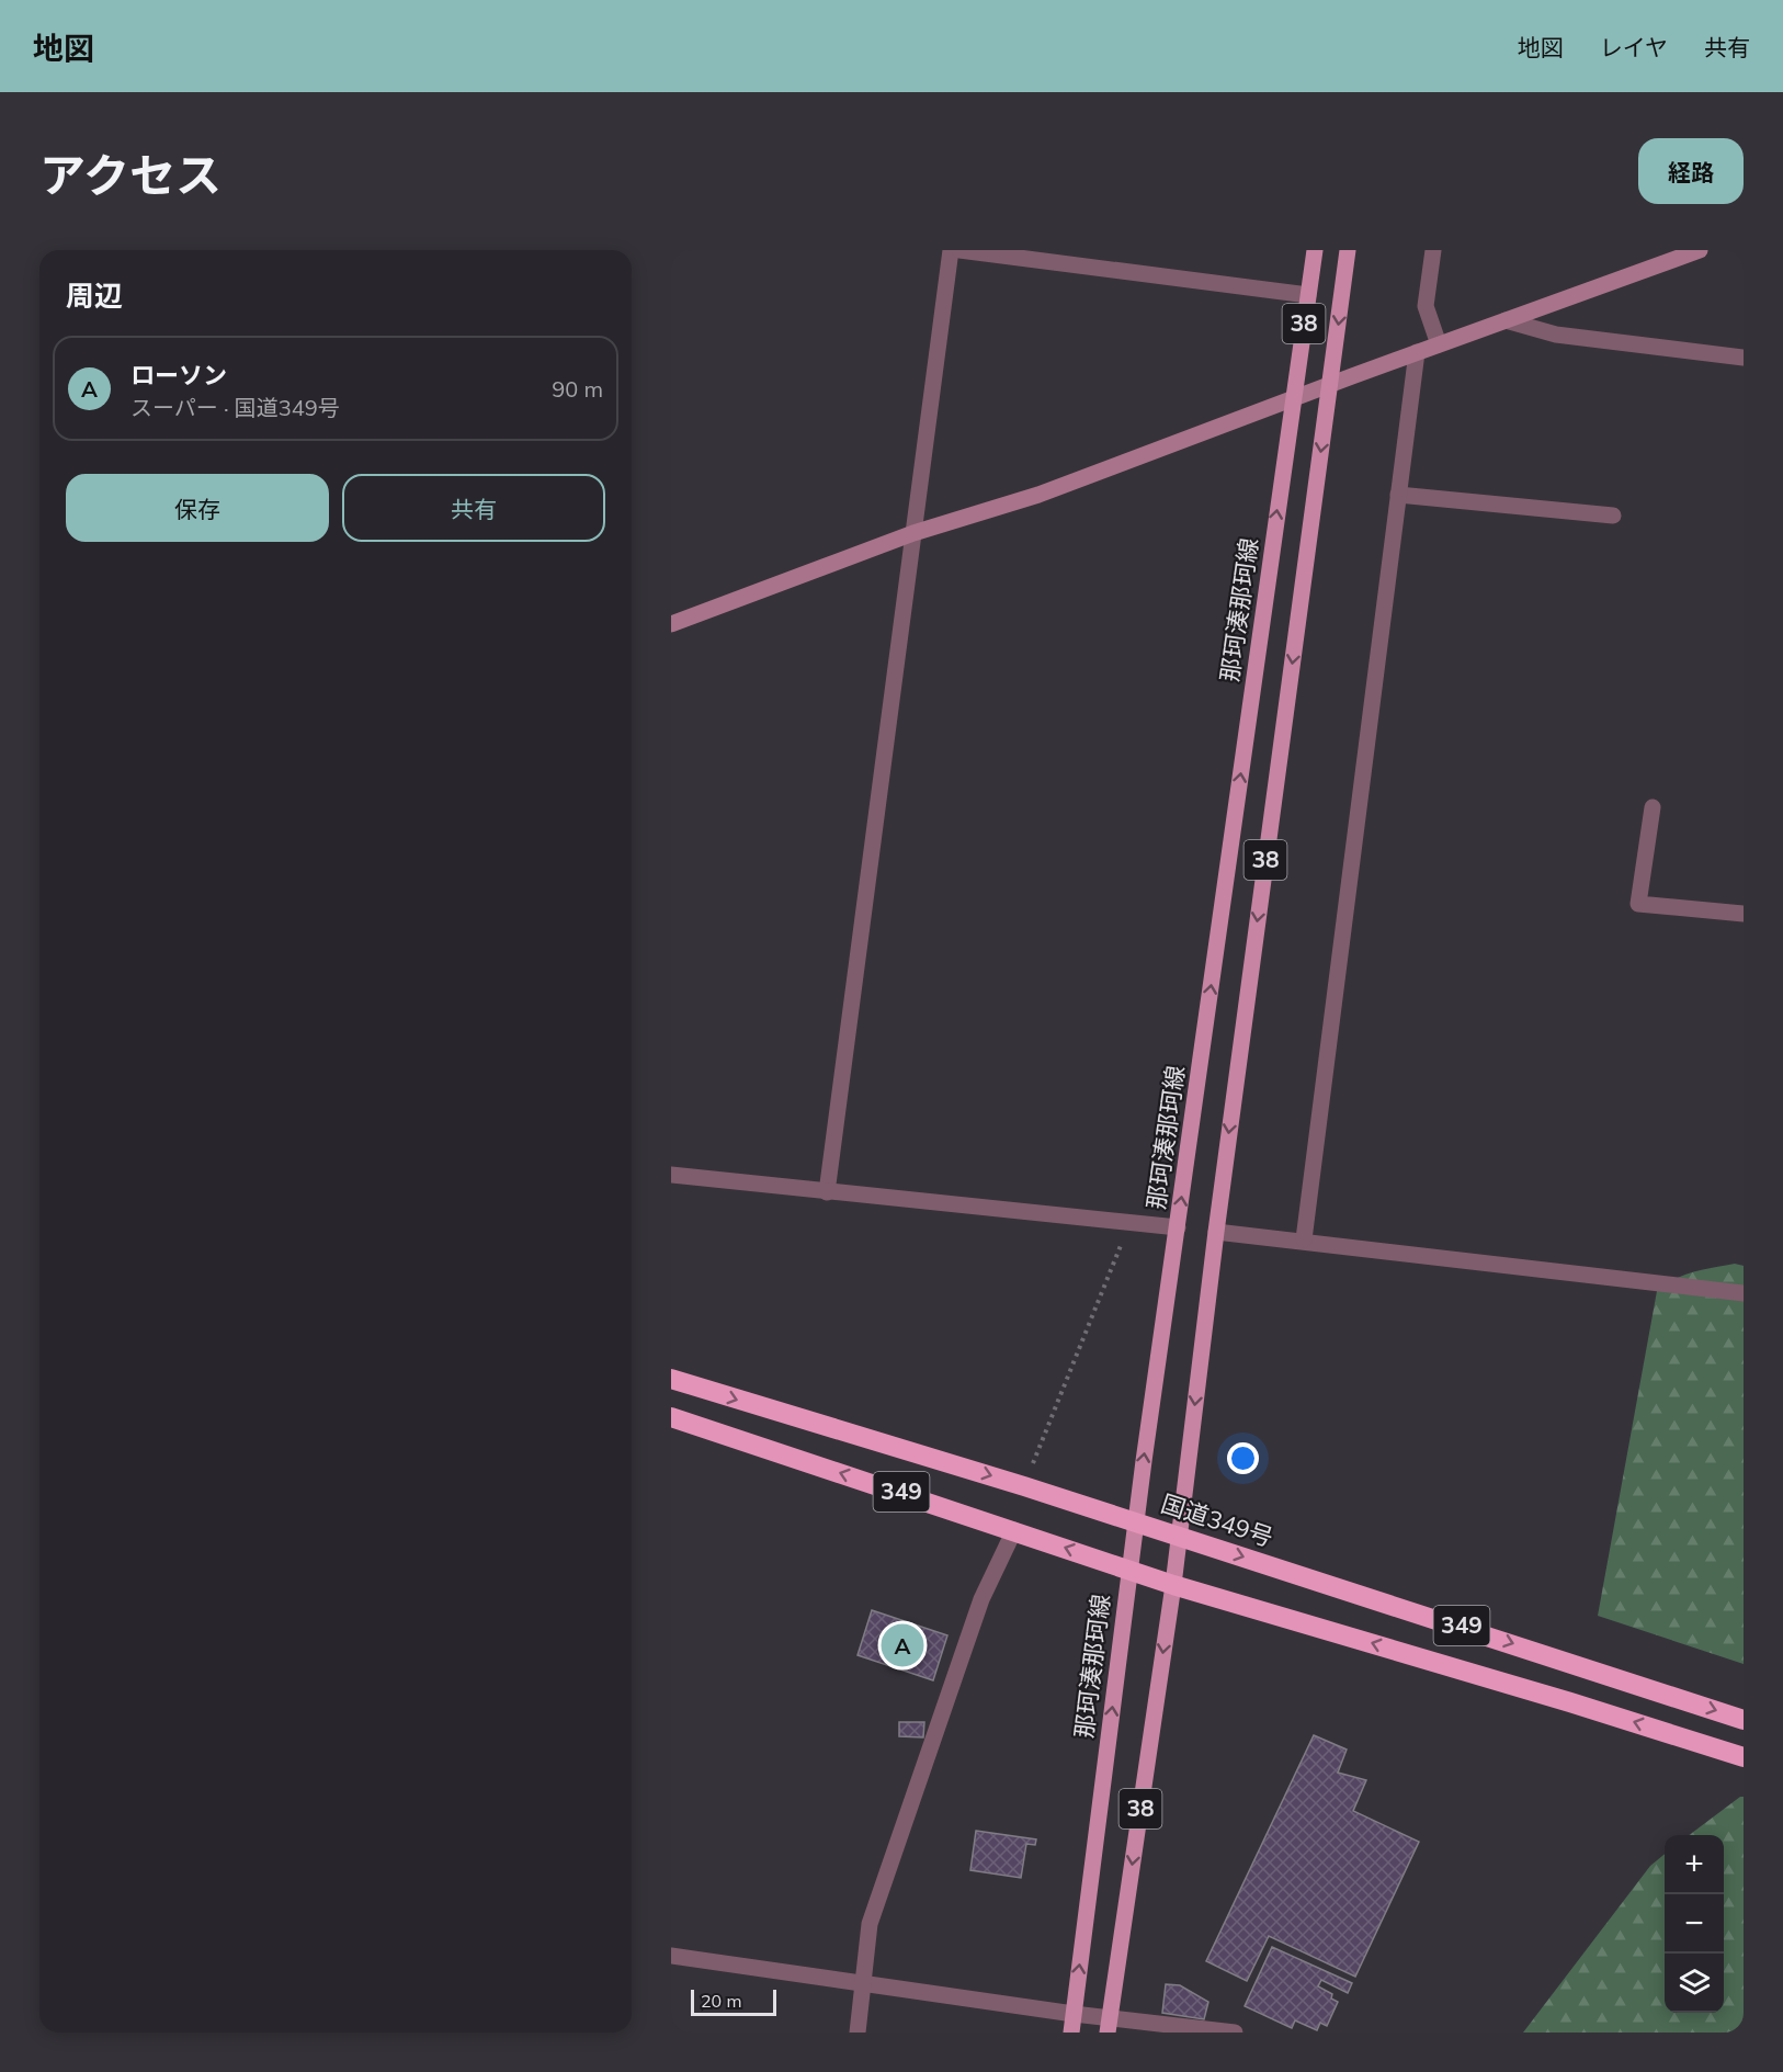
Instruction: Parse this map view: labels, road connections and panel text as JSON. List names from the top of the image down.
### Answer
{
  "streets": {
    "highway": ["349", "国道349号"],
    "main road": ["38", "那珂湊那珂線"]
  },
  "crossings": [
    ["38", "349"],
    ["38", "国道349号"],
    ["那珂湊那珂線", "349"],
    ["那珂湊那珂線", "国道349号"]
  ],
  "scale_bar": "20 m",
  "page": {
    "header": "地図",
    "nav": ["地図", "レイヤ", "共有"],
    "title": "アクセス",
    "buttons": [
      "経路",
      ["保存", "共有"]
    ],
    "heading": "周辺",
    "list": [
      {
        "mark": "A",
        "name": "ローソン",
        "note": "スーパー · 国道349号",
        "value": "90 m"
      }
    ],
    "pins": "A",
    "map_buttons": ["+", "−"],
    "scale": "20 m"
  }
}
